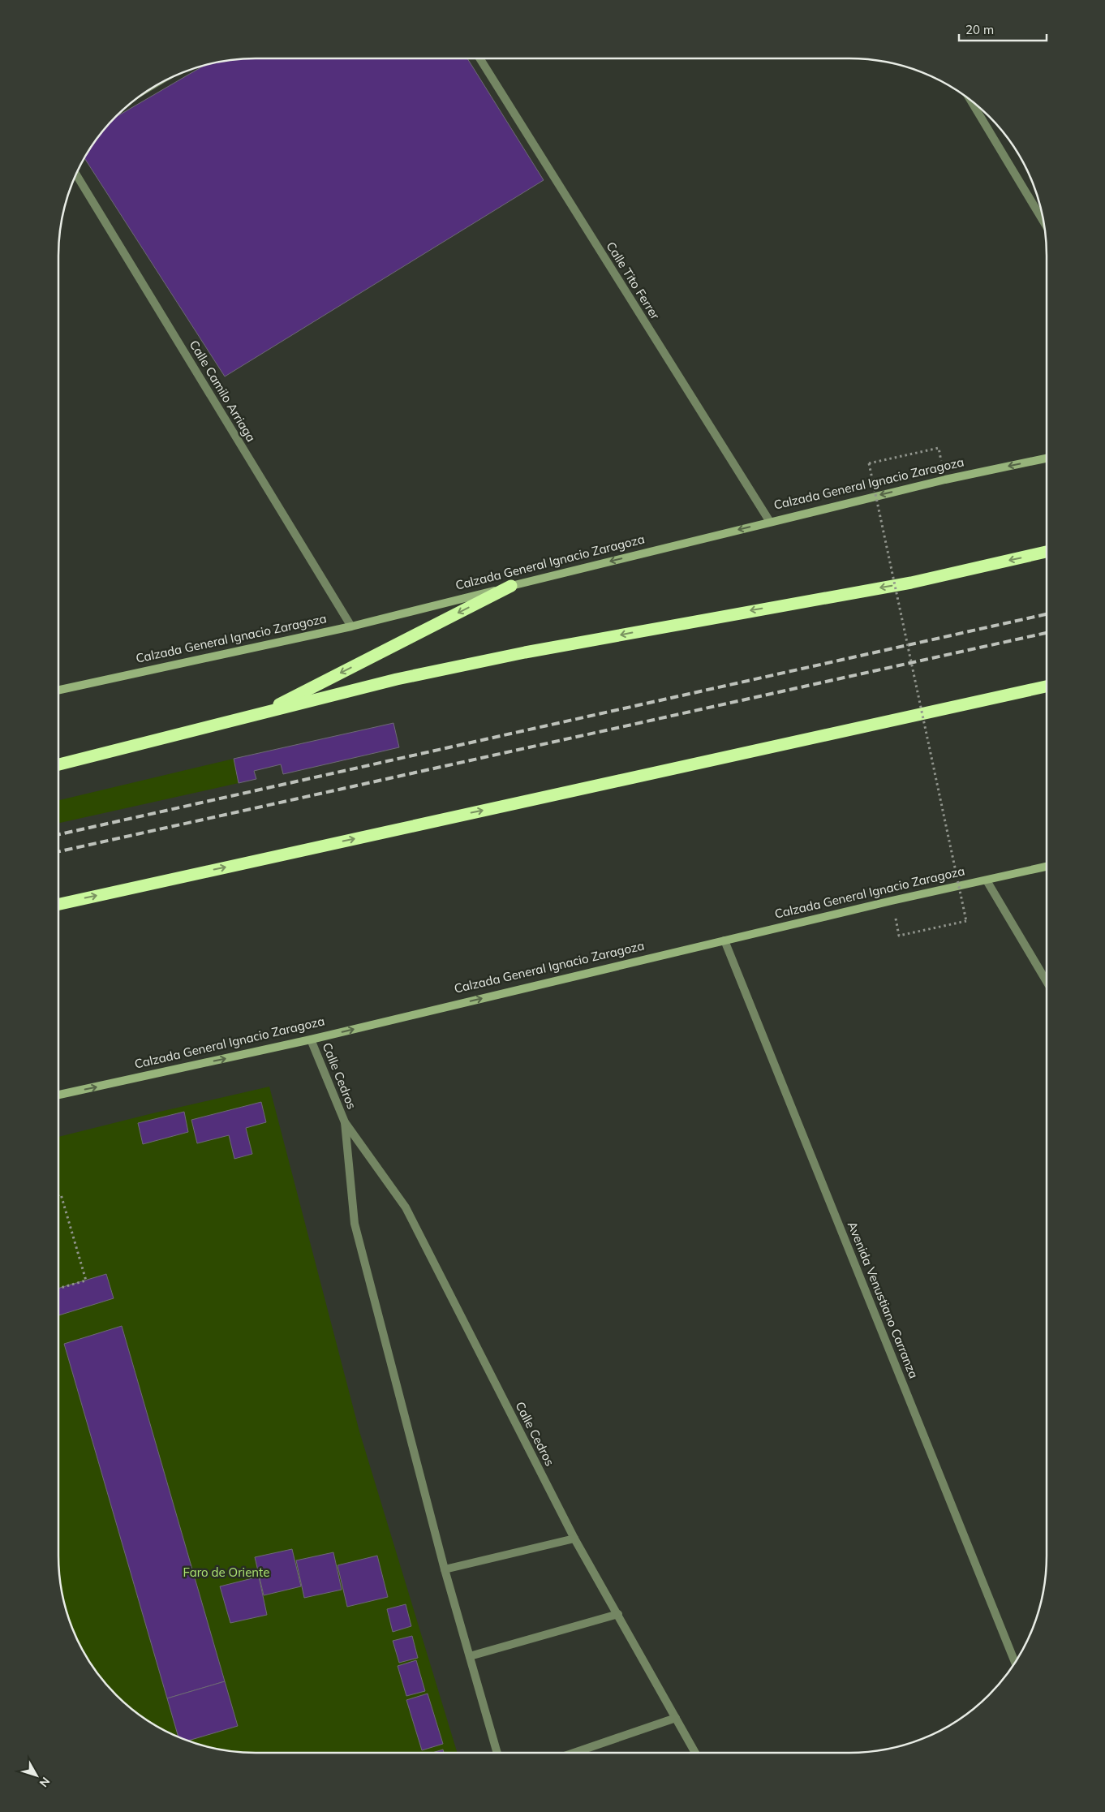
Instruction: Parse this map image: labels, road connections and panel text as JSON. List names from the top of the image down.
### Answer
{
  "streets": {
    "main road": ["Calzada General Ignacio Zaragoza"],
    "street": [
      "Calle Tito Ferrer",
      "Calle Camilo Arriaga",
      "Calle Cedros",
      "Avenida Venustiano Carranza"
    ]
  },
  "crossings": [
    ["Calle Tito Ferrer", "Calzada General Ignacio Zaragoza"],
    ["Calle Camilo Arriaga", "Calzada General Ignacio Zaragoza"],
    ["Calzada General Ignacio Zaragoza", "Calle Cedros"],
    ["Calzada General Ignacio Zaragoza", "Avenida Venustiano Carranza"]
  ],
  "parks": ["Faro de Oriente"],
  "scale_bar": "20 m",
  "north": "bottom right"
}
